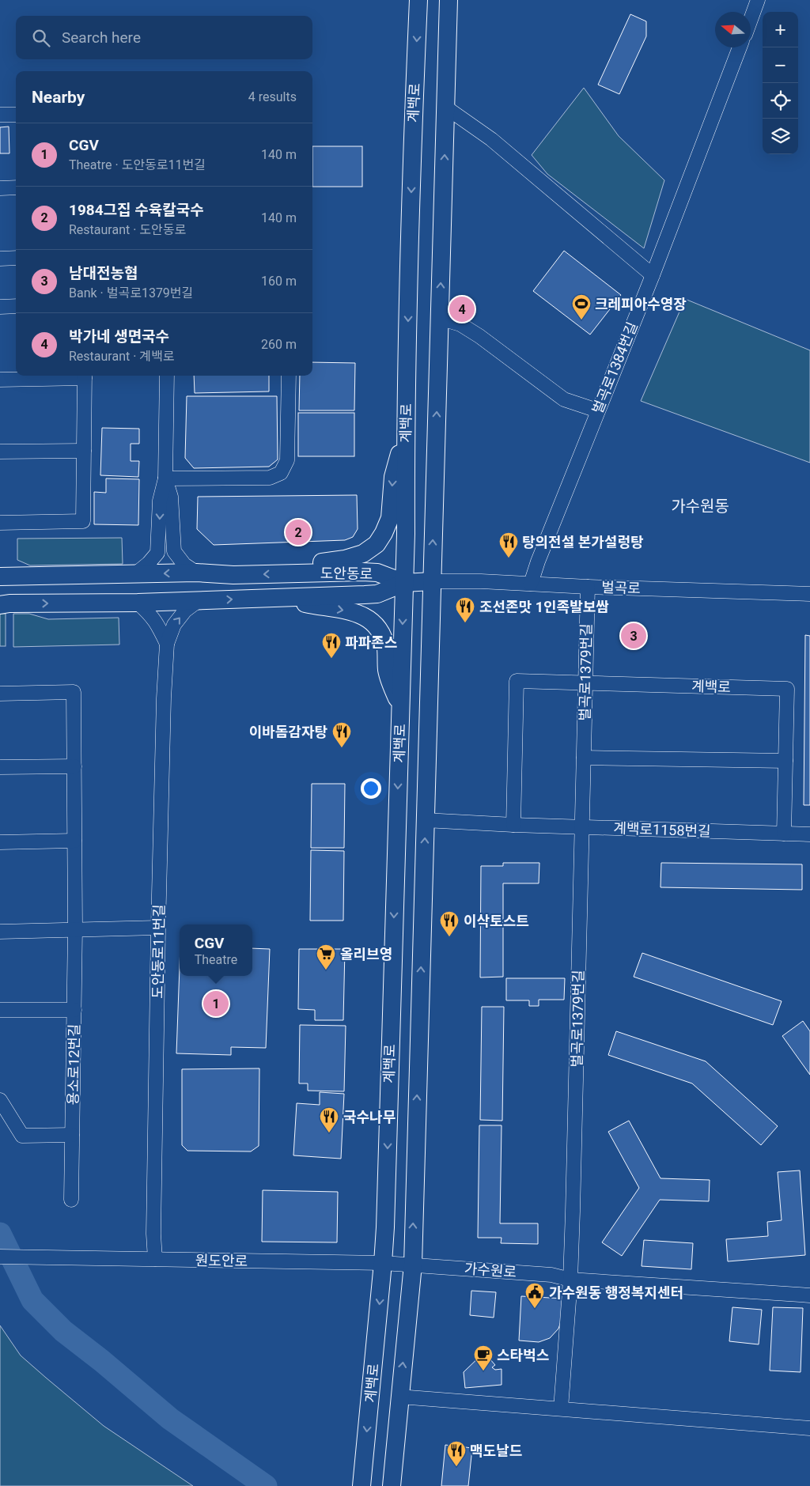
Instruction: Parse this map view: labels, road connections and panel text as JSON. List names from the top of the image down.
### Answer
{
  "streets": {
    "main road": ["계백로", "도안동로"],
    "street": [
      "벌곡로1384번길",
      "벌곡로",
      "벌곡로1379번길",
      "계백로1158번길",
      "도안동로11번길",
      "용소로12번길",
      "원도안로",
      "가수원로"
    ]
  },
  "crossings": [
    ["계백로", "도안동로"],
    ["계백로", "벌곡로"],
    ["계백로", "벌곡로1379번길"],
    ["계백로", "계백로1158번길"],
    ["계백로", "원도안로"],
    ["계백로", "가수원로"],
    ["벌곡로1384번길", "벌곡로"],
    ["벌곡로", "벌곡로1379번길"],
    ["벌곡로1379번길", "계백로1158번길"],
    ["벌곡로1379번길", "가수원로"],
    ["도안동로11번길", "원도안로"],
    ["원도안로", "가수원로"]
  ],
  "districts": ["가수원동"],
  "places": {
    "sports": ["크레피아수영장"],
    "restaurant": [
      "탕의전설 본가설렁탕",
      "조선존맛 1인족발보쌈",
      "파파존스",
      "이바돔감자탕",
      "이삭토스트",
      "국수나무",
      "맥도날드"
    ],
    "supermarket": ["올리브영"],
    "public building": ["가수원동 행정복지센터"],
    "cafe": ["스타벅스"]
  },
  "north": "left",
  "page": {
    "map_buttons": ["+", "−"],
    "search": "Search here",
    "heading": ["Nearby", "4 results"],
    "list": [
      {
        "mark": "1",
        "name": "CGV",
        "note": "Theatre · 도안동로11번길",
        "value": "140 m"
      },
      {
        "mark": "2",
        "name": "1984그집 수육칼국수",
        "note": "Restaurant · 도안동로",
        "value": "140 m"
      },
      {
        "mark": "3",
        "name": "남대전농협",
        "note": "Bank · 벌곡로1379번길",
        "value": "160 m"
      },
      {
        "mark": "4",
        "name": "박가네 생면국수",
        "note": "Restaurant · 계백로",
        "value": "260 m"
      }
    ],
    "pins": [
      "4",
      "2",
      "3",
      "1"
    ],
    "popup": ["CGV", "Theatre"]
  }
}
